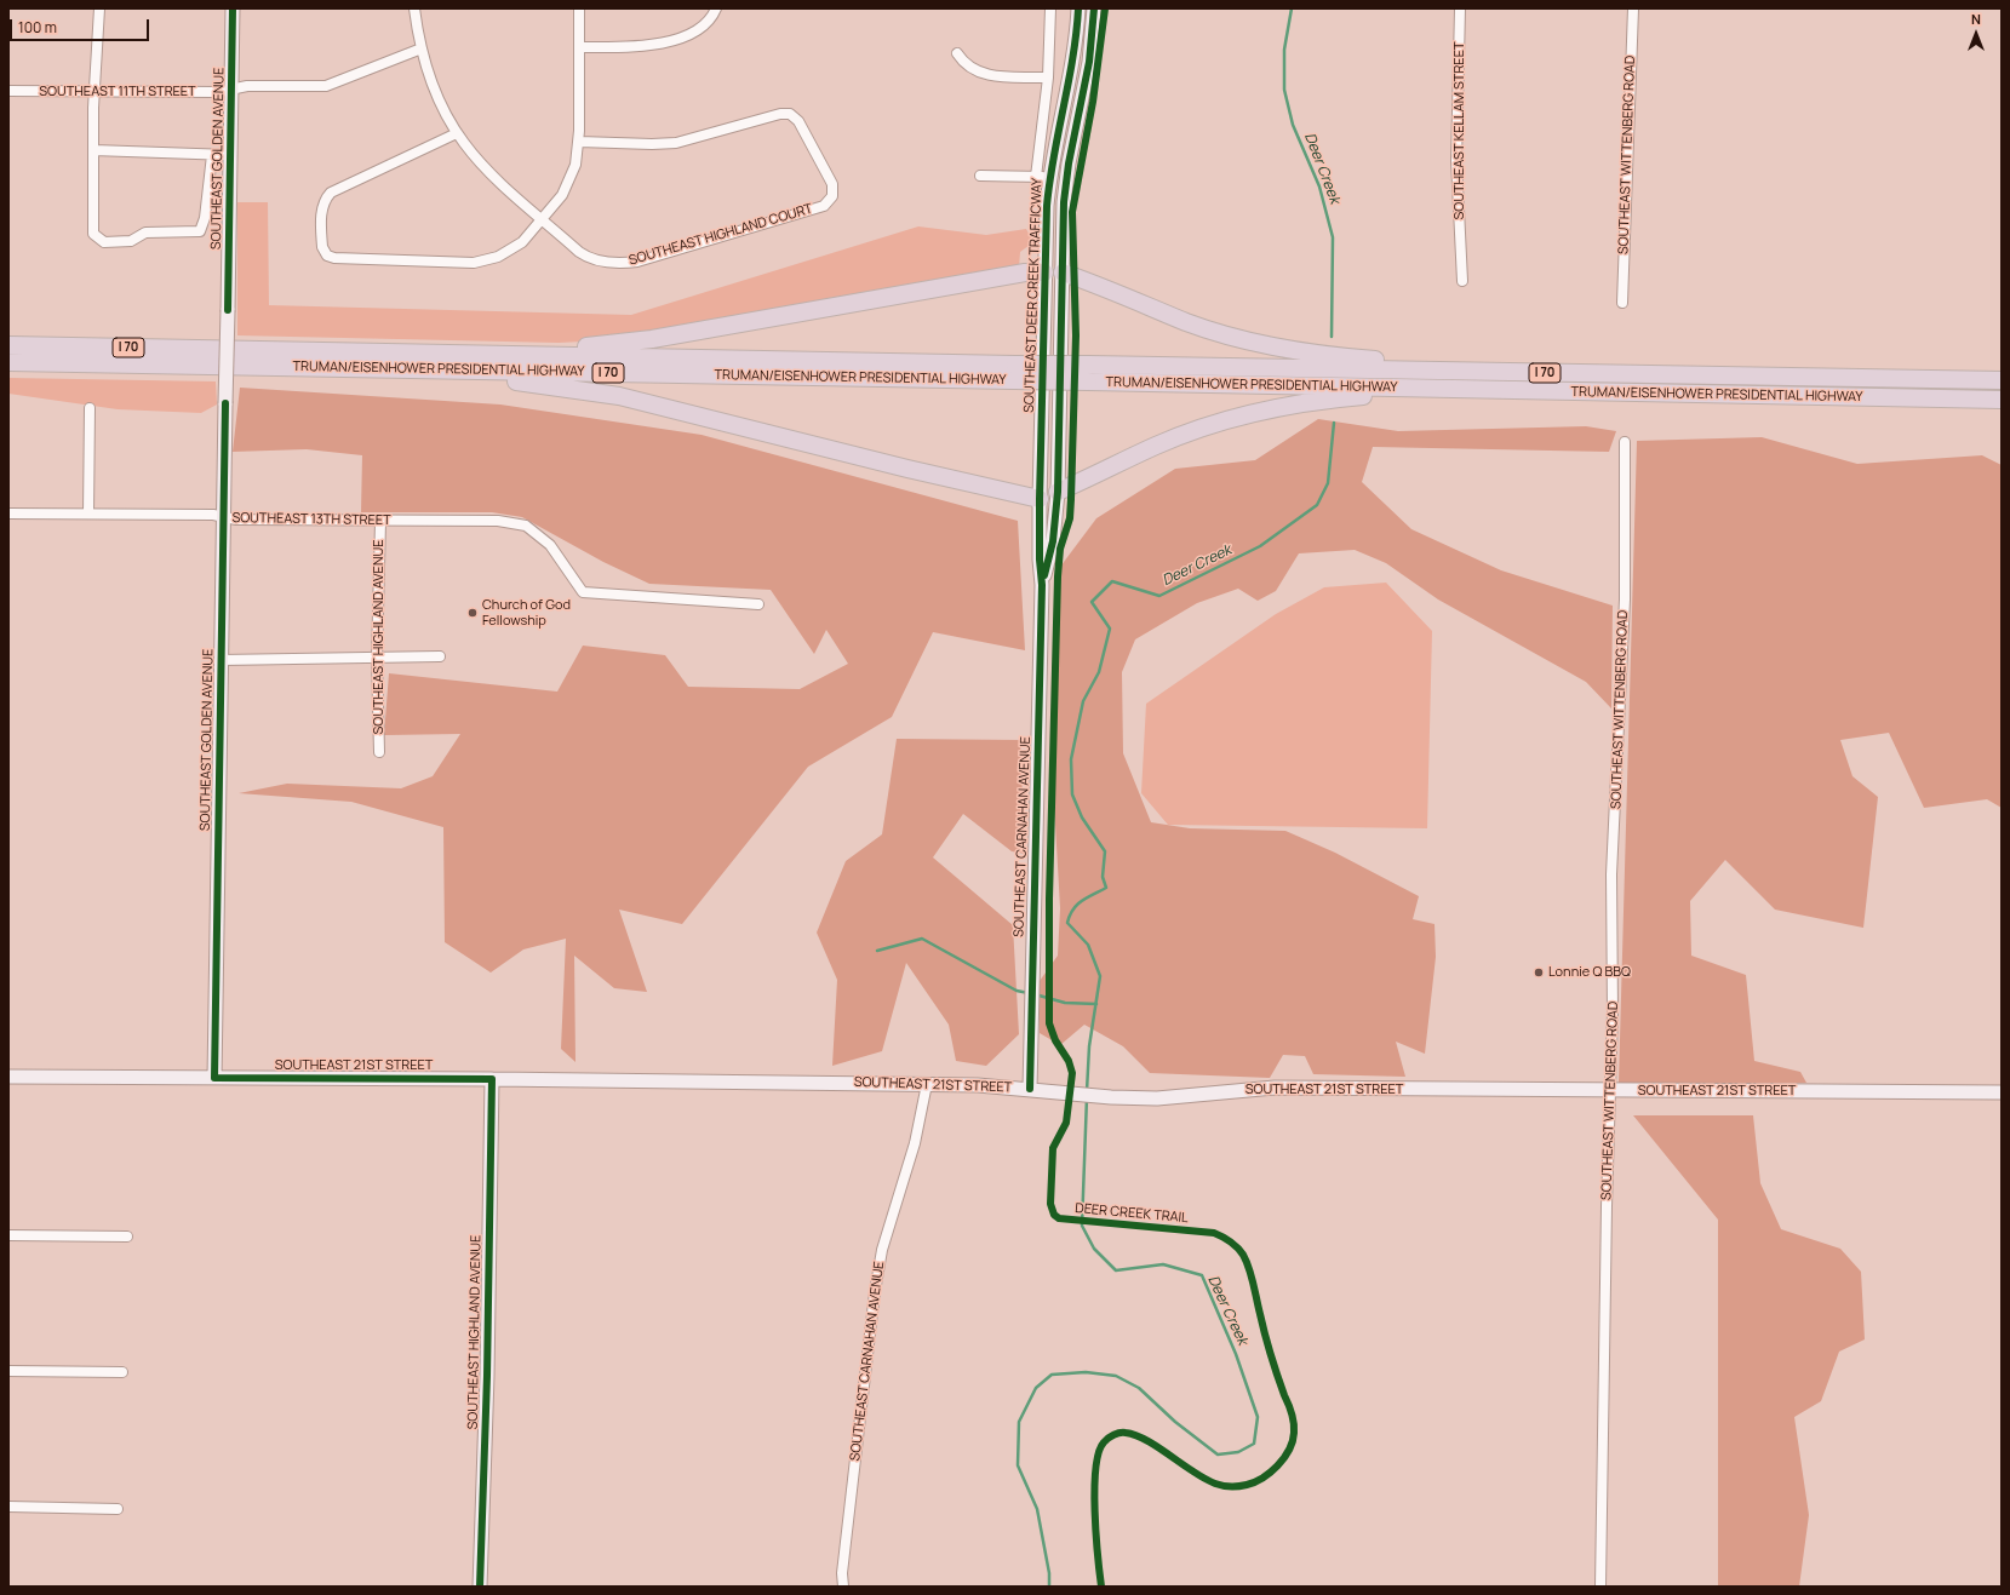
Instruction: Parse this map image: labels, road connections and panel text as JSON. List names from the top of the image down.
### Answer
{
  "streets": {
    "highway": ["I 70", "TRUMAN/EISENHOWER PRESIDENTIAL HIGHWAY"],
    "street": [
      "SOUTHEAST 11TH STREET",
      "SOUTHEAST KELLAM STREET",
      "SOUTHEAST WITTENBERG ROAD",
      "SOUTHEAST GOLDEN AVENUE",
      "SOUTHEAST HIGHLAND COURT",
      "SOUTHEAST DEER CREEK TRAFFICWAY",
      "SOUTHEAST 13TH STREET",
      "SOUTHEAST HIGHLAND AVENUE",
      "SOUTHEAST CARNAHAN AVENUE",
      "SOUTHEAST 21ST STREET"
    ],
    "cycle path": ["DEER CREEK TRAIL"]
  },
  "crossings": [
    ["SOUTHEAST 11TH STREET", "SOUTHEAST GOLDEN AVENUE"],
    ["SOUTHEAST WITTENBERG ROAD", "SOUTHEAST 21ST STREET"],
    ["SOUTHEAST GOLDEN AVENUE", "SOUTHEAST 13TH STREET"],
    ["SOUTHEAST GOLDEN AVENUE", "SOUTHEAST 21ST STREET"],
    ["SOUTHEAST DEER CREEK TRAFFICWAY", "SOUTHEAST CARNAHAN AVENUE"],
    ["SOUTHEAST 13TH STREET", "SOUTHEAST HIGHLAND AVENUE"],
    ["SOUTHEAST HIGHLAND AVENUE", "SOUTHEAST 21ST STREET"],
    ["SOUTHEAST CARNAHAN AVENUE", "SOUTHEAST 21ST STREET"]
  ],
  "water": ["Deer Creek"],
  "places": ["Church of God Fellowship", "Lonnie Q BBQ"],
  "scale_bar": "100 m",
  "north": "top"
}
